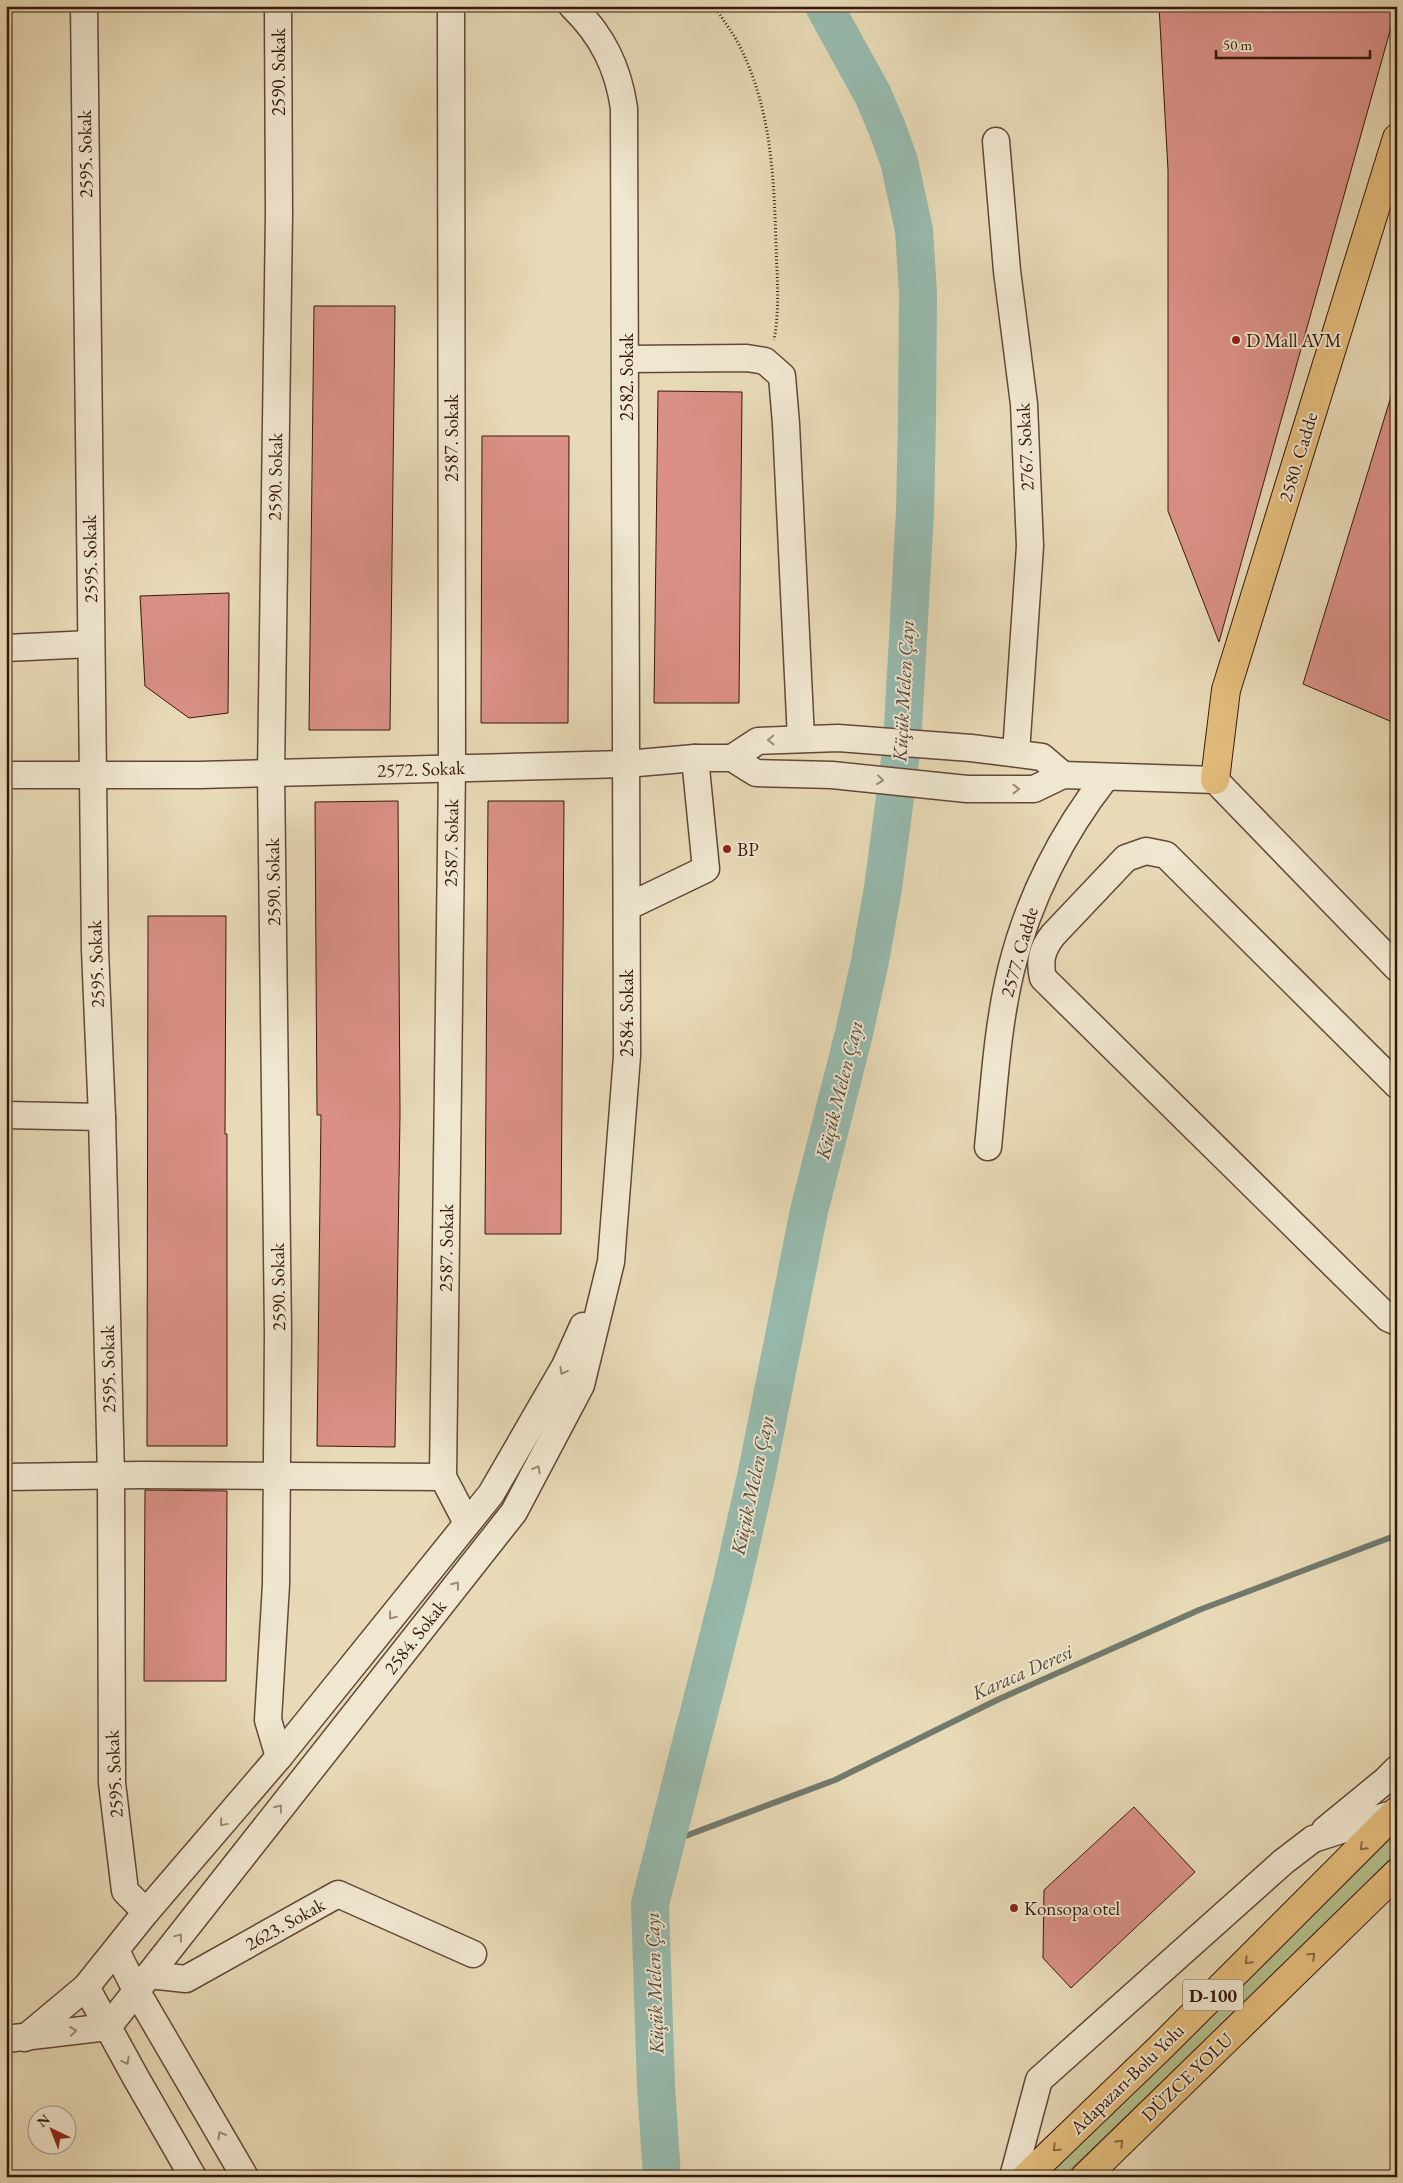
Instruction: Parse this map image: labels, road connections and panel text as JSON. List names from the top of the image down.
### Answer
{
  "streets": {
    "main road": [
      "2580. Cadde",
      "D-100",
      "DÜZCE YOLU",
      "Adapazarı-Bolu Yolu"
    ],
    "street": [
      "2590. Sokak",
      "2595. Sokak",
      "2582. Sokak",
      "2587. Sokak",
      "2767. Sokak",
      "2572. Sokak",
      "2577. Cadde",
      "2584. Sokak",
      "2623. Sokak"
    ]
  },
  "crossings": [
    ["2590. Sokak", "2572. Sokak"],
    ["2590. Sokak", "2584. Sokak"],
    ["2595. Sokak", "2572. Sokak"],
    ["2595. Sokak", "2584. Sokak"],
    ["2582. Sokak", "2572. Sokak"],
    ["2582. Sokak", "2584. Sokak"],
    ["2587. Sokak", "2572. Sokak"],
    ["2587. Sokak", "2584. Sokak"],
    ["2572. Sokak", "2584. Sokak"],
    ["2584. Sokak", "2623. Sokak"]
  ],
  "one_way": ["DÜZCE YOLU", "Adapazarı-Bolu Yolu"],
  "water": ["Küçük Melen Çayı", "Karaca Deresi"],
  "places": ["D Mall AVM", "BP", "Konsopa otel"],
  "scale_bar": "50 m",
  "north": "top left"
}
